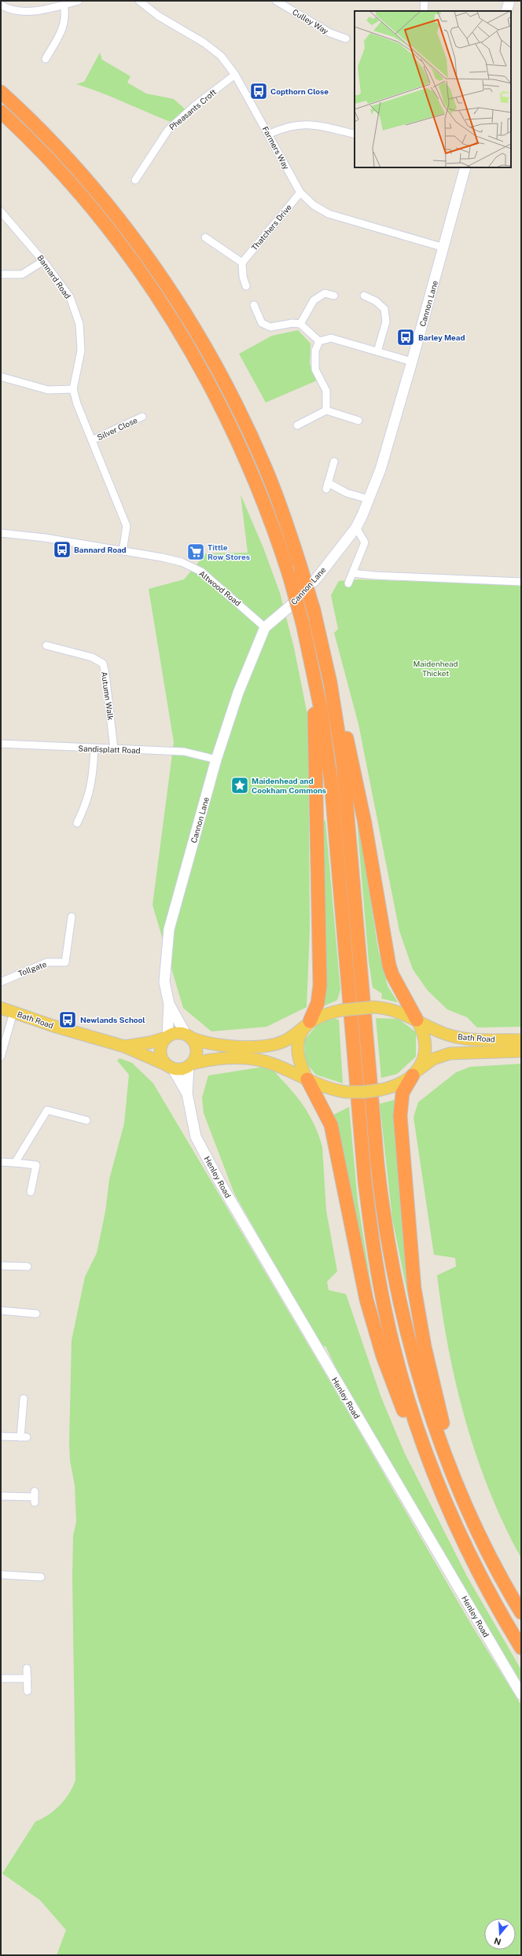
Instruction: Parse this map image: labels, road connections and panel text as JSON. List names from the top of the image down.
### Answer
{
  "streets": {
    "main road": ["Bath Road"],
    "street": [
      "Culley Way",
      "Pheasants Croft",
      "Farmers Way",
      "Thatchers Drive",
      "Bannard Road",
      "Cannon Lane",
      "Silver Close",
      "Altwood Road",
      "Autumn Walk",
      "Sandisplatt Road",
      "Tollgate",
      "Henley Road"
    ]
  },
  "crossings": [
    ["Pheasants Croft", "Farmers Way"],
    ["Farmers Way", "Thatchers Drive"],
    ["Farmers Way", "Cannon Lane"],
    ["Cannon Lane", "Altwood Road"],
    ["Cannon Lane", "Sandisplatt Road"],
    ["Cannon Lane", "Bath Road"],
    ["Cannon Lane", "Henley Road"],
    ["Autumn Walk", "Sandisplatt Road"],
    ["Bath Road", "Henley Road"]
  ],
  "parks": ["Maidenhead Thicket"],
  "places": {
    "bus stop": [
      "Copthorn Close",
      "Barley Mead",
      "Bannard Road",
      "Newlands School"
    ],
    "supermarket": ["Tittle Row Stores"],
    "place": ["Maidenhead and Cookham Commons"]
  },
  "north": "bottom"
}
